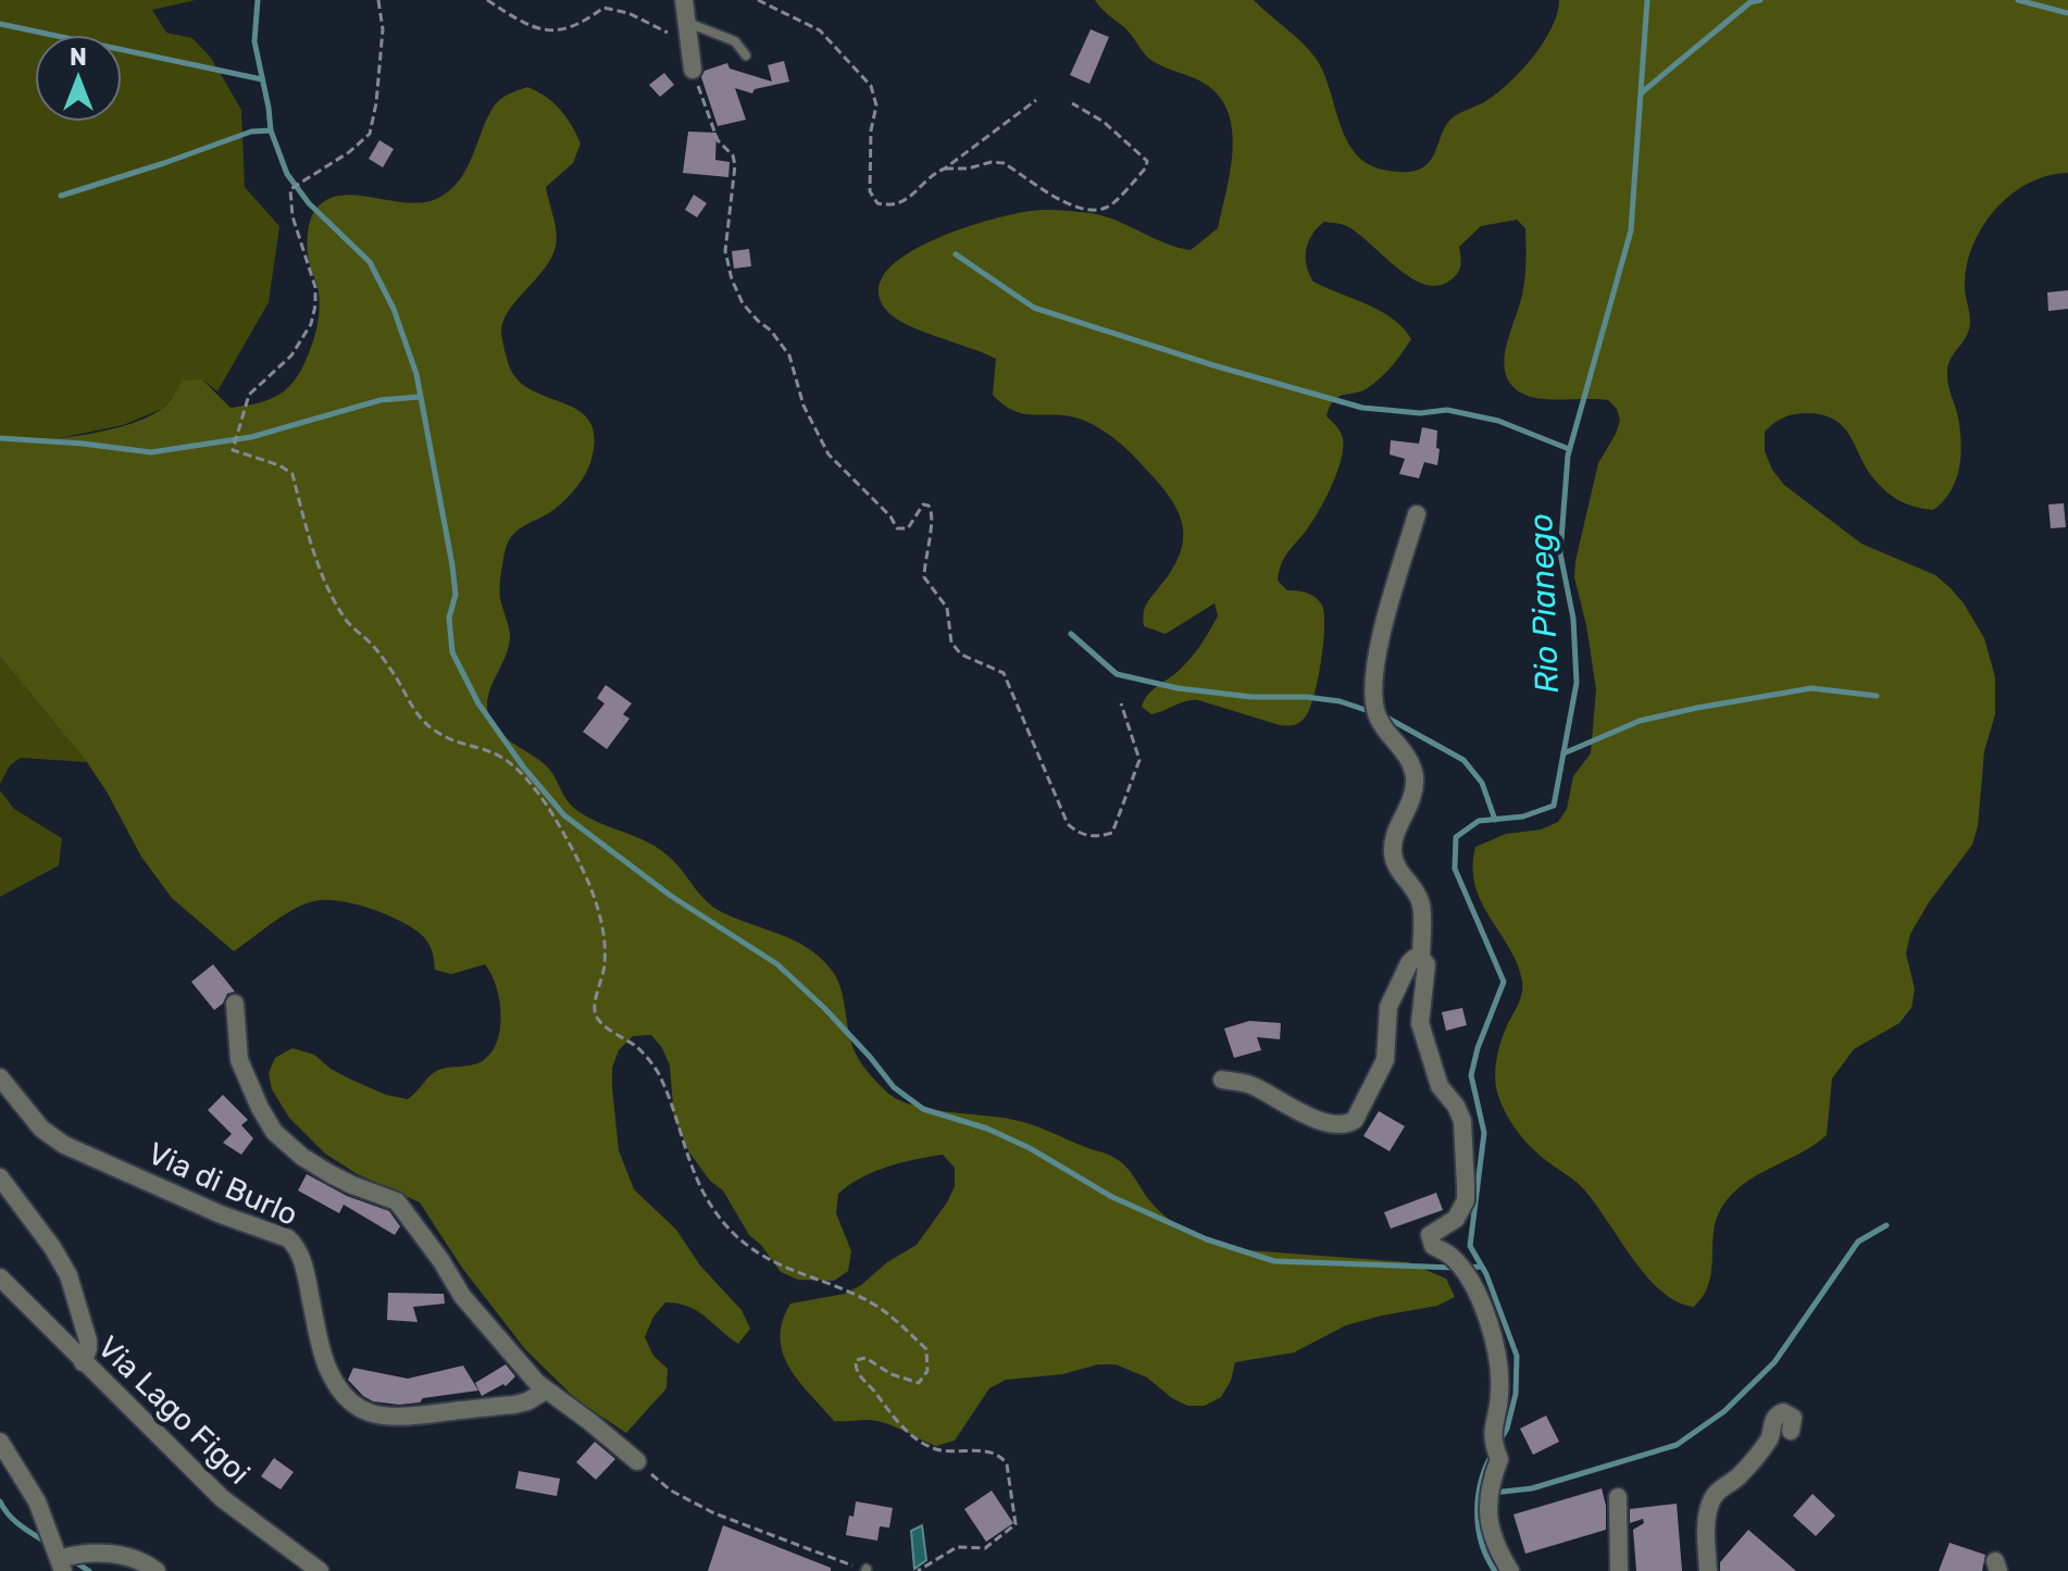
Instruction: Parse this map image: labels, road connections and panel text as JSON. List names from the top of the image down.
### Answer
{
  "streets": {
    "street": ["Via di Burlo", "Via Lago Figoi"]
  },
  "water": ["Rio Pianego"],
  "north": "top"
}
